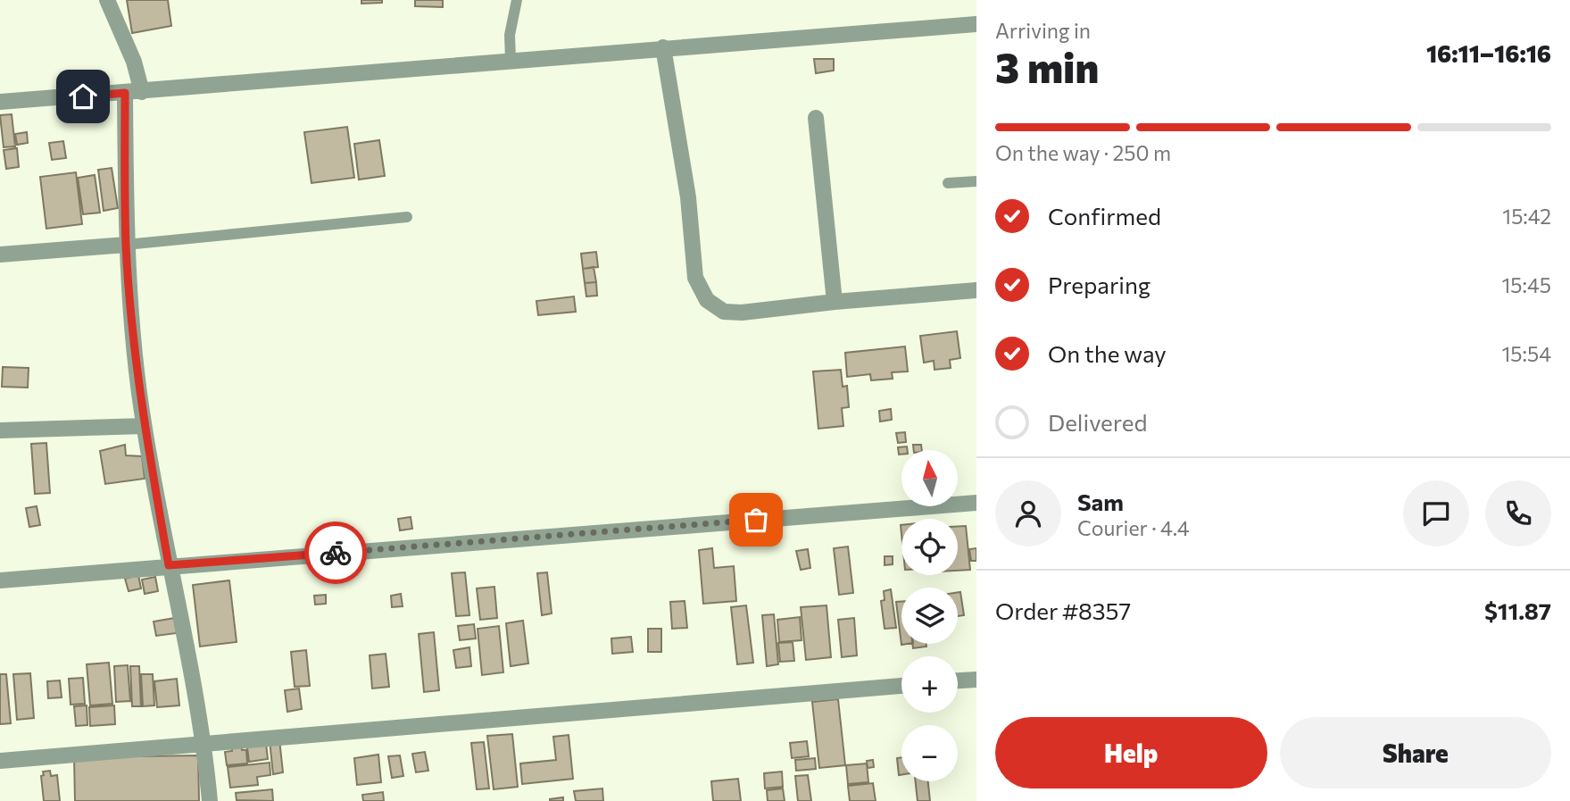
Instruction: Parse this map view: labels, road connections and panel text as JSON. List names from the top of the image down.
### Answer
{
  "north": "top",
  "page": {
    "heading": ["3 min", "Arriving in", "16:11–16:16"],
    "panel": [
      "Sam",
      "Courier · 4.4",
      "Order #8357",
      "$11.87"
    ],
    "bar": "On the way · 250 m",
    "list": [
      ["Confirmed", "15:42"],
      ["Preparing", "15:45"],
      ["On the way", "15:54"],
      "Delivered"
    ],
    "map_buttons": ["+", "−"],
    "buttons": ["Help", "Share"]
  }
}
